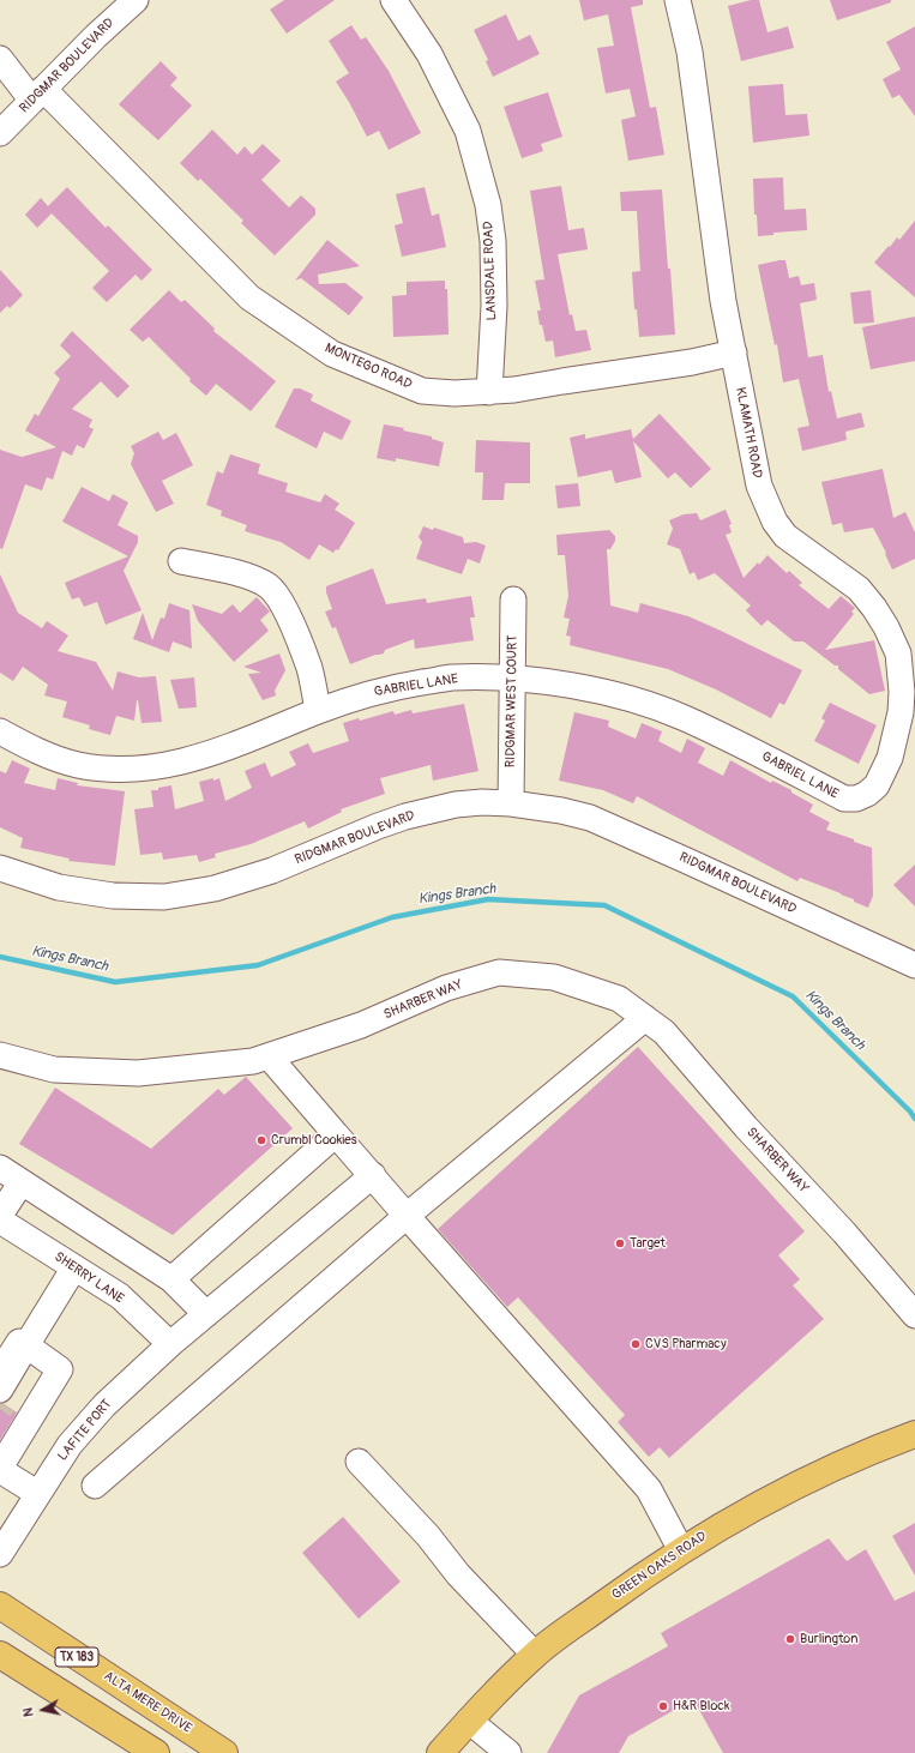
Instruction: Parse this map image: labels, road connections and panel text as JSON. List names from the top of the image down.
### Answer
{
  "streets": {
    "main road": ["GREEN OAKS ROAD", "TX 183", "ALTA MERE DRIVE"],
    "street": [
      "RIDGMAR BOULEVARD",
      "LANSDALE ROAD",
      "MONTEGO ROAD",
      "KLAMATH ROAD",
      "GABRIEL LANE",
      "RIDGMAR WEST COURT",
      "SHARBER WAY",
      "SHERRY LANE",
      "LAFITE PORT"
    ]
  },
  "crossings": [
    ["RIDGMAR BOULEVARD", "MONTEGO ROAD"],
    ["RIDGMAR BOULEVARD", "RIDGMAR WEST COURT"],
    ["LANSDALE ROAD", "MONTEGO ROAD"],
    ["MONTEGO ROAD", "KLAMATH ROAD"],
    ["KLAMATH ROAD", "GABRIEL LANE"],
    ["GABRIEL LANE", "RIDGMAR WEST COURT"],
    ["SHERRY LANE", "LAFITE PORT"]
  ],
  "water": ["Kings Branch"],
  "places": [
    "Crumbl Cookies",
    "Target",
    "CVS Pharmacy",
    "Burlington",
    "H&R Block"
  ],
  "north": "left"
}
